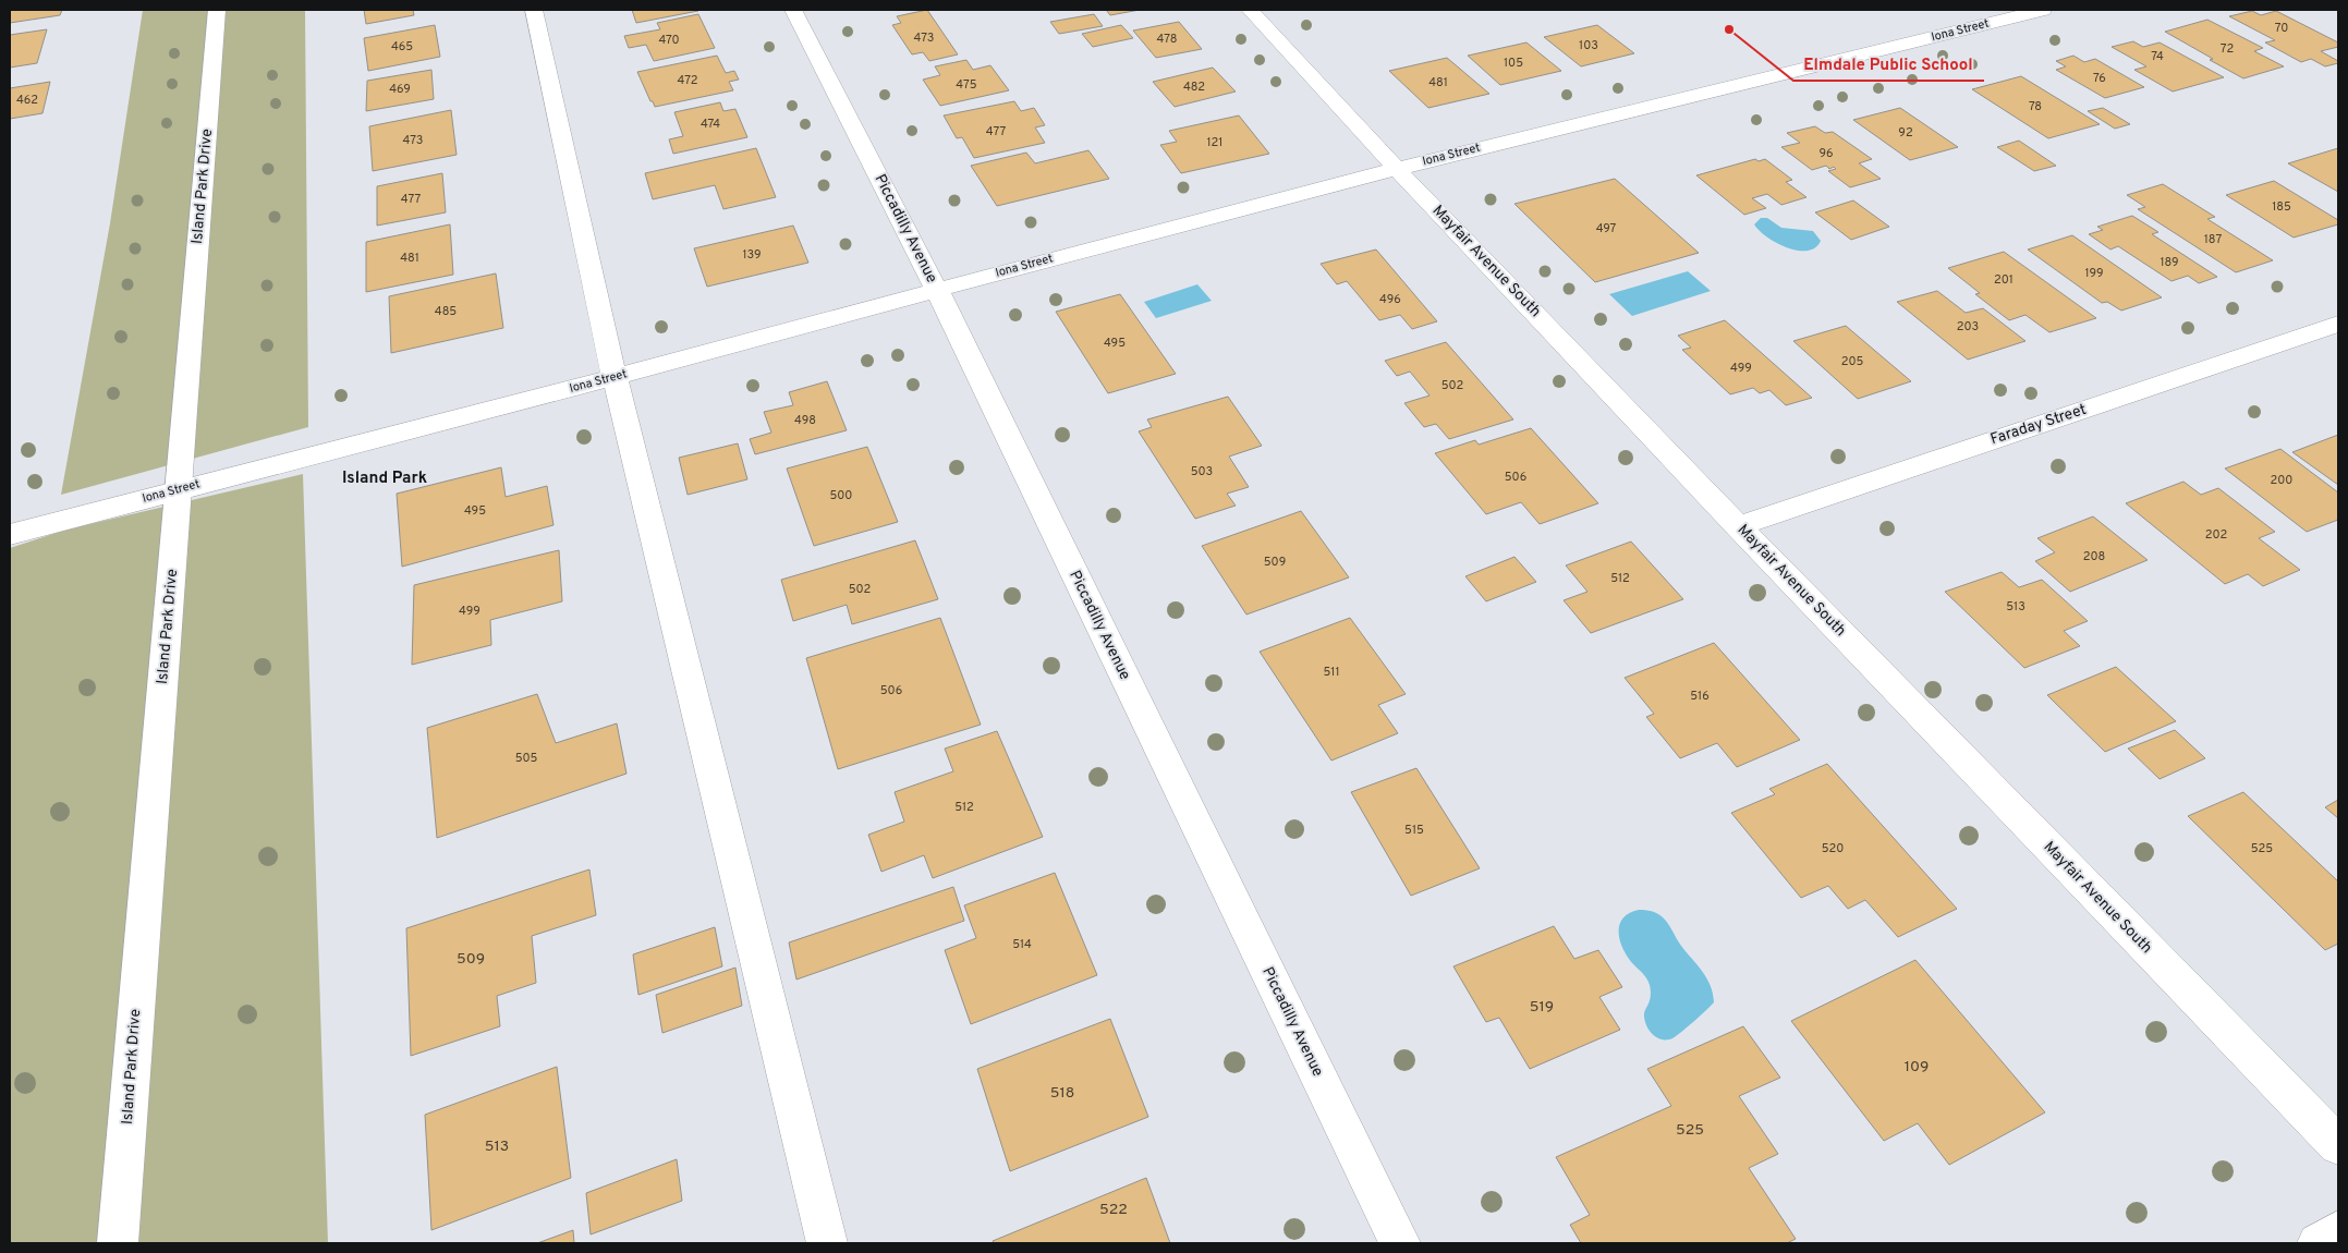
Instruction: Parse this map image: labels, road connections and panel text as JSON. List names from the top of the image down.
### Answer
{
  "streets": {
    "street": [
      "Iona Street",
      "Island Park Drive",
      "Piccadilly Avenue",
      "Mayfair Avenue South",
      "Faraday Street"
    ]
  },
  "crossings": [
    ["Iona Street", "Island Park Drive"],
    ["Iona Street", "Piccadilly Avenue"],
    ["Iona Street", "Mayfair Avenue South"],
    ["Mayfair Avenue South", "Faraday Street"]
  ],
  "districts": ["Island Park"],
  "places": ["Elmdale Public School"],
  "house_numbers": [
    "70",
    "473",
    "478",
    "470",
    "103",
    "465",
    "72",
    "74",
    "105",
    "76",
    "472",
    "481",
    "475",
    "482",
    "469",
    "462",
    "78",
    "474",
    "477",
    "92",
    "473",
    "121",
    "96",
    "477",
    "185",
    "497",
    "187",
    "139",
    "481",
    "189",
    "199",
    "201",
    "496",
    "485",
    "203",
    "495",
    "205",
    "499",
    "502",
    "498",
    "503",
    "506",
    "200",
    "500",
    "495",
    "202",
    "208",
    "509",
    "512",
    "502",
    "513",
    "499",
    "511",
    "506",
    "516",
    "505",
    "512",
    "515",
    "520",
    "525",
    "514",
    "509",
    "519",
    "109",
    "518",
    "525",
    "513",
    "522"
  ]
}
